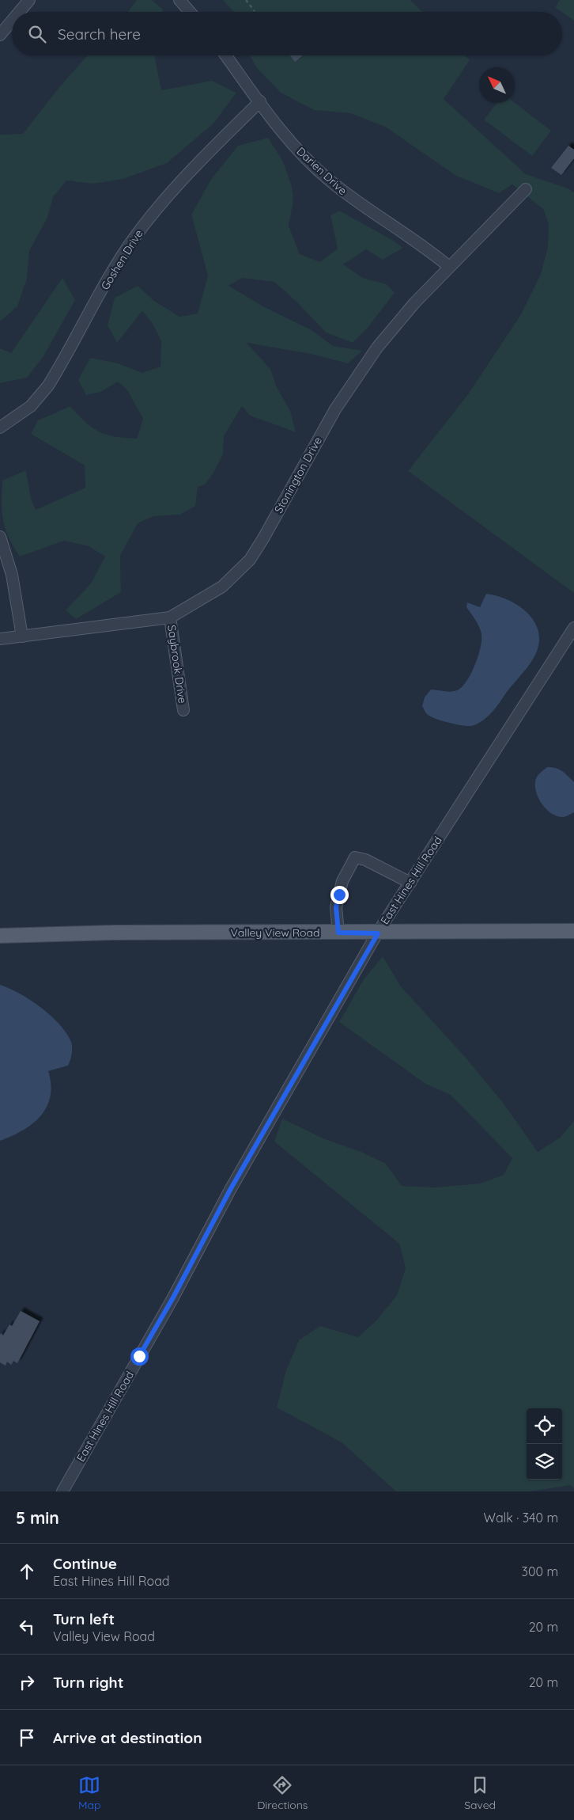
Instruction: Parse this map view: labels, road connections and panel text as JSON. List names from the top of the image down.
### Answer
{
  "streets": {
    "main road": ["Valley View Road"],
    "street": [
      "Darien Drive",
      "Goshen Drive",
      "Stonington Drive",
      "Saybrook Drive",
      "East Hines Hill Road"
    ]
  },
  "crossings": [
    ["Darien Drive", "Goshen Drive"],
    ["Darien Drive", "Stonington Drive"],
    ["Stonington Drive", "Saybrook Drive"],
    ["East Hines Hill Road", "Valley View Road"]
  ],
  "north": "top left",
  "page": {
    "search": "Search here",
    "heading": ["5 min", "Walk · 340 m"],
    "list": [
      ["Continue", "East Hines Hill Road", "300 m"],
      ["Turn left", "Valley View Road", "20 m"],
      ["Turn right", "20 m"],
      "Arrive at destination"
    ],
    "nav": ["Map", "Directions", "Saved"]
  }
}
